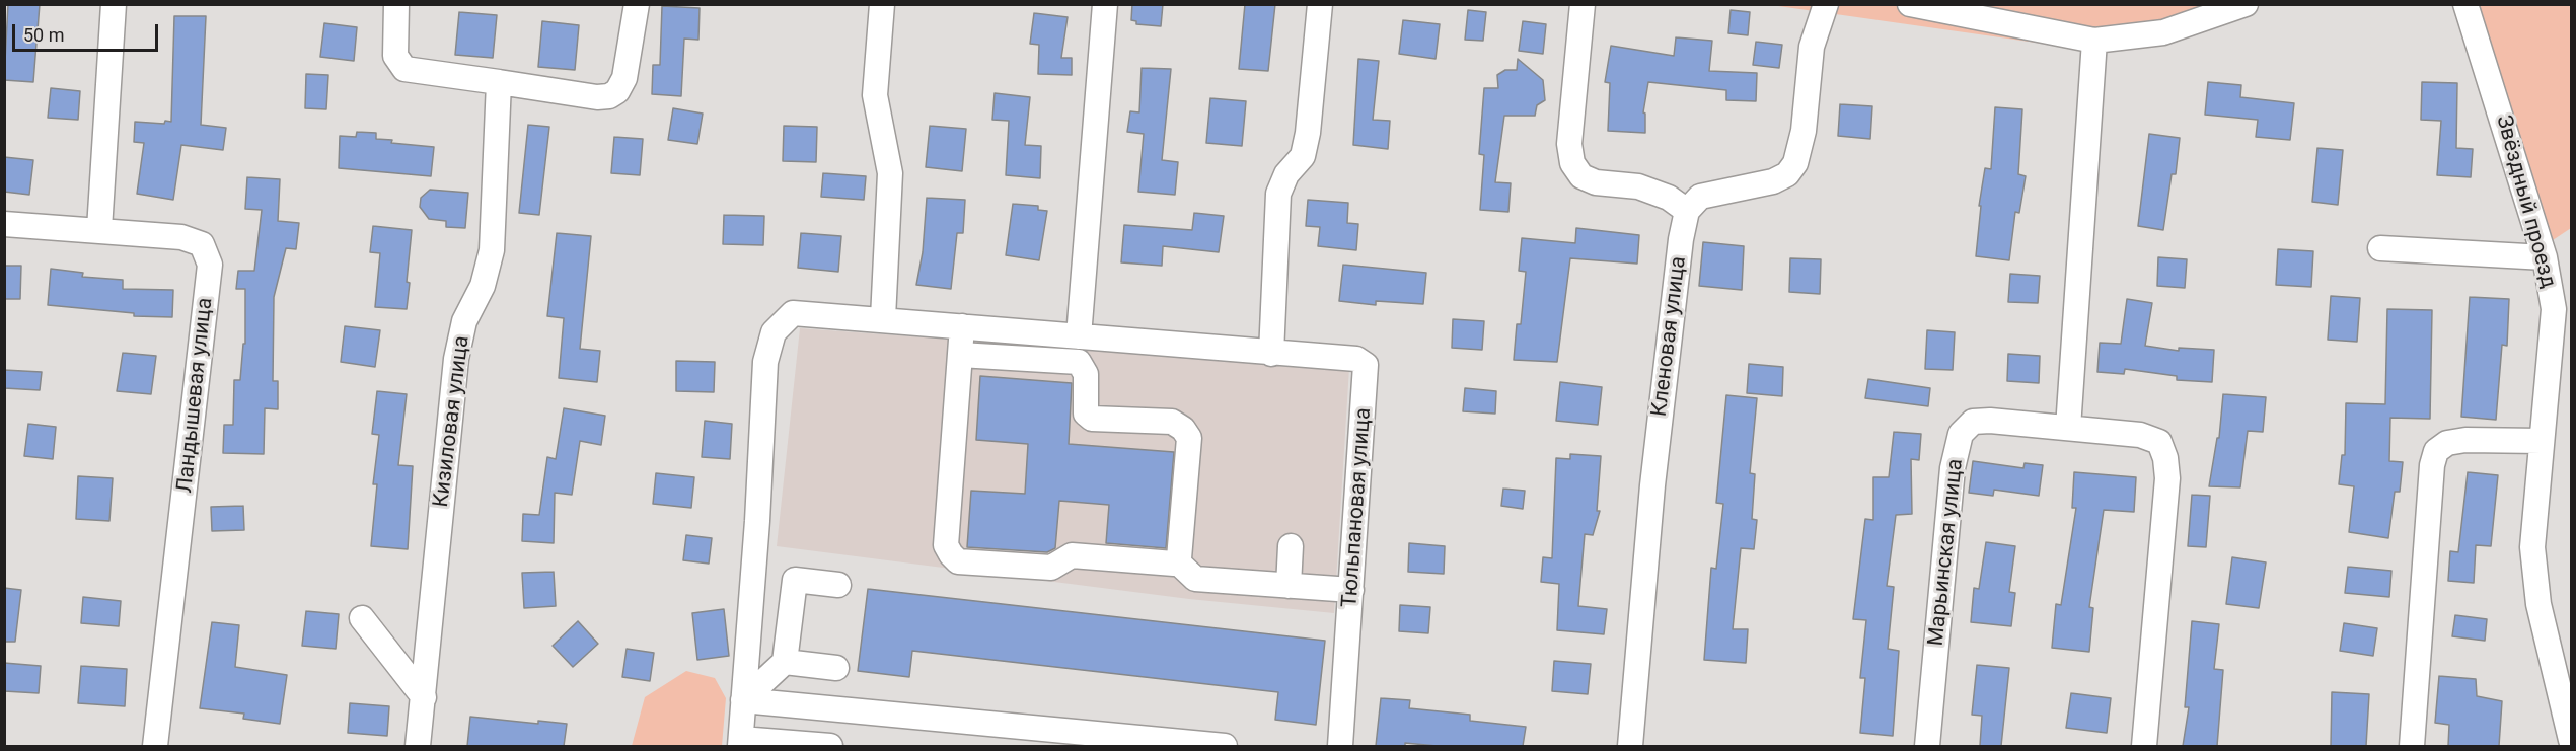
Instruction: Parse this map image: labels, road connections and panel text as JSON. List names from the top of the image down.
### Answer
{
  "streets": {
    "street": [
      "Звёздный проезд",
      "Кленовая улица",
      "Ландышевая улица",
      "Кизиловая улица",
      "Тюльпановая улица",
      "Марьинская улица"
    ]
  },
  "scale_bar": "50 m"
}
